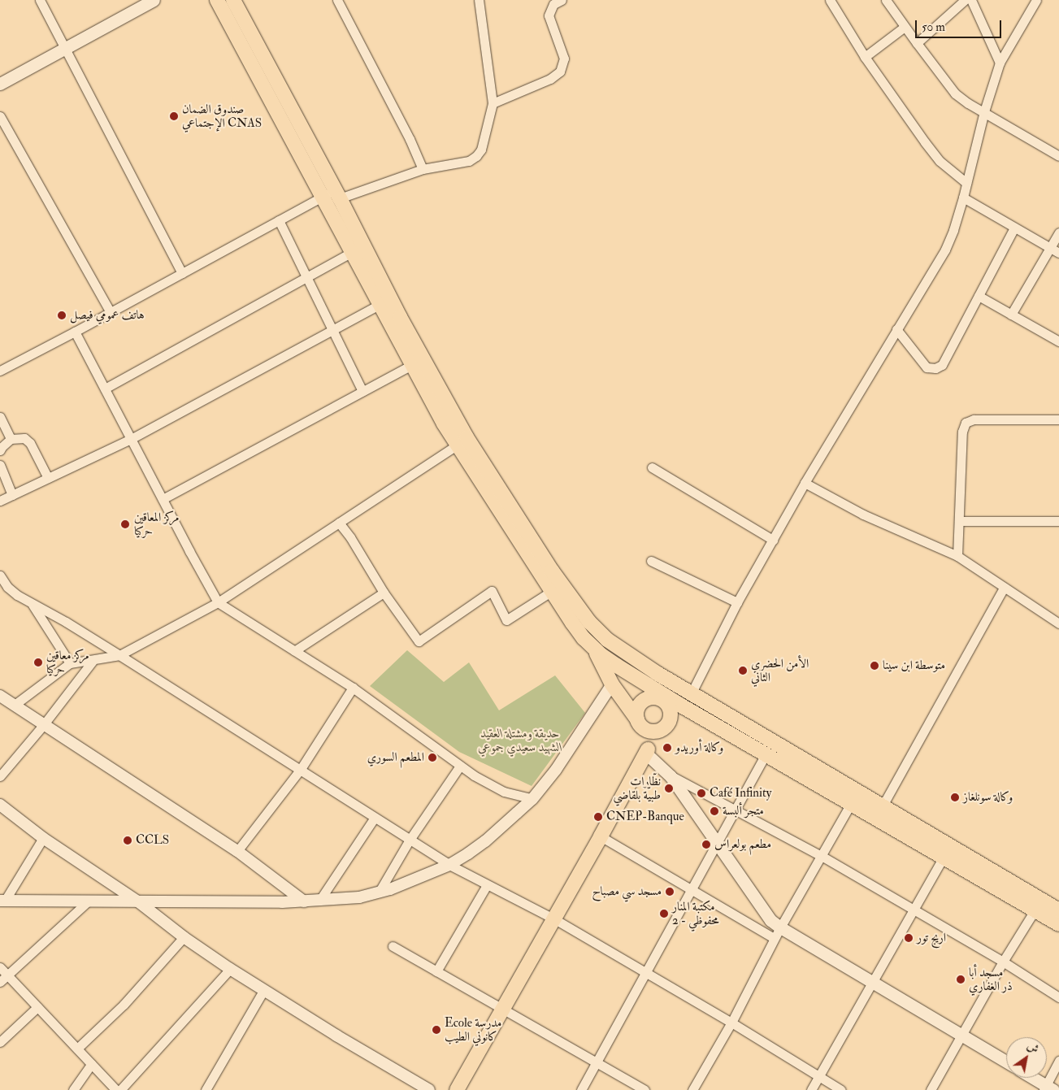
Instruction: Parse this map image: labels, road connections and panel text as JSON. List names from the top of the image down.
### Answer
{
  "parks": ["حديقة ومشتلة العقيد الشهيد سعيدي جموعي"],
  "places": [
    "صندوق الضمان الإجتماعي CNAS",
    "هاتف عمومي فيصل",
    "مركز المعاقين حركيا",
    "مركز معاقين حركيا",
    "متوسطة ابن سينا",
    "الأمن الحضري الثاني",
    "وكالة أوريدو",
    "المطعم السوري",
    "نظّارات طبيّة بلقاضي",
    "Café Infinity",
    "وكالة سونلغاز",
    "متجر ألبسة",
    "CNEP-Banque",
    "CCLS",
    "مطعم بولعراس",
    "مسجد سي مصباح",
    "مكتبة المنار 2 - محفوظي",
    "اريج تور",
    "مسجد أبا ذر الغفاري",
    "Ecole مدرسة كانوني الطيب"
  ],
  "scale_bar": "50 m",
  "north": "top right"
}
